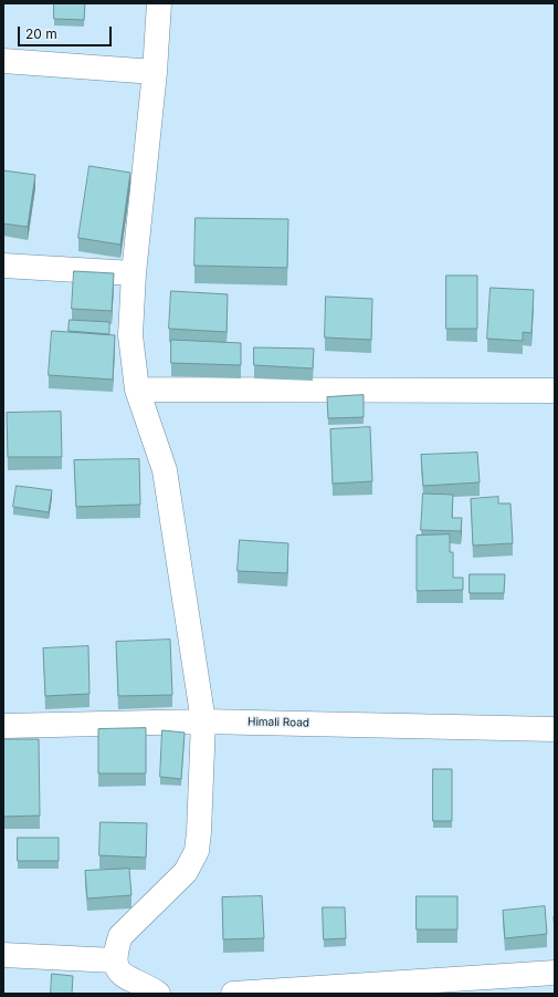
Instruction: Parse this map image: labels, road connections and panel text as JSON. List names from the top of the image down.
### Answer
{
  "streets": {
    "street": ["Himali Road"]
  },
  "scale_bar": "20 m"
}
